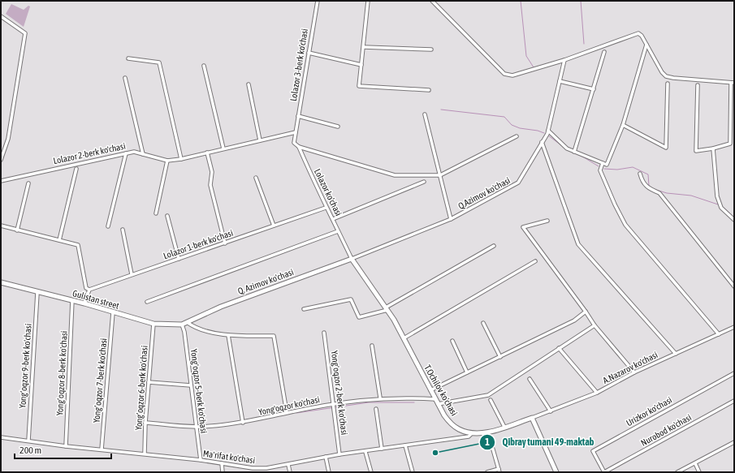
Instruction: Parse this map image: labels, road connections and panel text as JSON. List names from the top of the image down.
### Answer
{
  "streets": {
    "main road": ["Q. Azimov ko'chasi", "Gulistan street", "T.Ochilov ko'chasi"],
    "street": [
      "Lolazor 3-berk ko'chasi",
      "Lolazor 2-berk ko'chasi",
      "Lolazor ko'chasi",
      "Q.Azimov ko'chasi",
      "Lolazor 1-berk ko'chasi",
      "Yong‘oqzor 9-berk ko'chasi",
      "A.Nazarov ko'chasi",
      "Yong‘oqzor 8-berk ko'chasi",
      "Yong‘oqzor 7-berk ko'chasi",
      "Yong‘oqzor 6-berk ko'chasi",
      "Yong‘oqzor 5-berk ko'chasi",
      "Yong‘oqzor 2-berk ko'chasi",
      "Yong'oqzor ko'chasi",
      "Urizkor ko'chasi",
      "Nurobod ko'chasi",
      "Ma'rifat ko'chasi"
    ]
  },
  "crossings": [
    ["Lolazor 3-berk ko'chasi", "Lolazor 2-berk ko'chasi"],
    ["Lolazor 3-berk ko'chasi", "Lolazor ko'chasi"],
    ["Lolazor 2-berk ko'chasi", "Lolazor ko'chasi"],
    ["Lolazor ko'chasi", "Q.Azimov ko'chasi"],
    ["Lolazor ko'chasi", "Lolazor 1-berk ko'chasi"],
    ["Lolazor ko'chasi", "Q. Azimov ko'chasi"],
    ["Lolazor ko'chasi", "T.Ochilov ko'chasi"],
    ["Q.Azimov ko'chasi", "Q. Azimov ko'chasi"],
    ["Q.Azimov ko'chasi", "T.Ochilov ko'chasi"],
    ["Q. Azimov ko'chasi", "Gulistan street"],
    ["Q. Azimov ko'chasi", "T.Ochilov ko'chasi"],
    ["Gulistan street", "Yong‘oqzor 9-berk ko'chasi"],
    ["Gulistan street", "Yong‘oqzor 8-berk ko'chasi"],
    ["Gulistan street", "Yong‘oqzor 7-berk ko'chasi"],
    ["Gulistan street", "Yong‘oqzor 6-berk ko'chasi"],
    ["Gulistan street", "Yong‘oqzor 5-berk ko'chasi"],
    ["Yong‘oqzor 9-berk ko'chasi", "Ma'rifat ko'chasi"],
    ["A.Nazarov ko'chasi", "T.Ochilov ko'chasi"],
    ["Yong‘oqzor 8-berk ko'chasi", "Ma'rifat ko'chasi"],
    ["Yong‘oqzor 7-berk ko'chasi", "Ma'rifat ko'chasi"],
    ["Yong‘oqzor 6-berk ko'chasi", "Yong'oqzor ko'chasi"],
    ["Yong‘oqzor 6-berk ko'chasi", "Ma'rifat ko'chasi"],
    ["T.Ochilov ko'chasi", "Yong'oqzor ko'chasi"],
    ["T.Ochilov ko'chasi", "Ma'rifat ko'chasi"],
    ["Yong‘oqzor 5-berk ko'chasi", "Yong'oqzor ko'chasi"],
    ["Yong‘oqzor 5-berk ko'chasi", "Ma'rifat ko'chasi"],
    ["Yong‘oqzor 2-berk ko'chasi", "Yong'oqzor ko'chasi"],
    ["Yong‘oqzor 2-berk ko'chasi", "Ma'rifat ko'chasi"],
    ["Urizkor ko'chasi", "Nurobod ko'chasi"]
  ],
  "places": ["Qibray tumani 49-maktab"],
  "scale_bar": "200 m"
}
